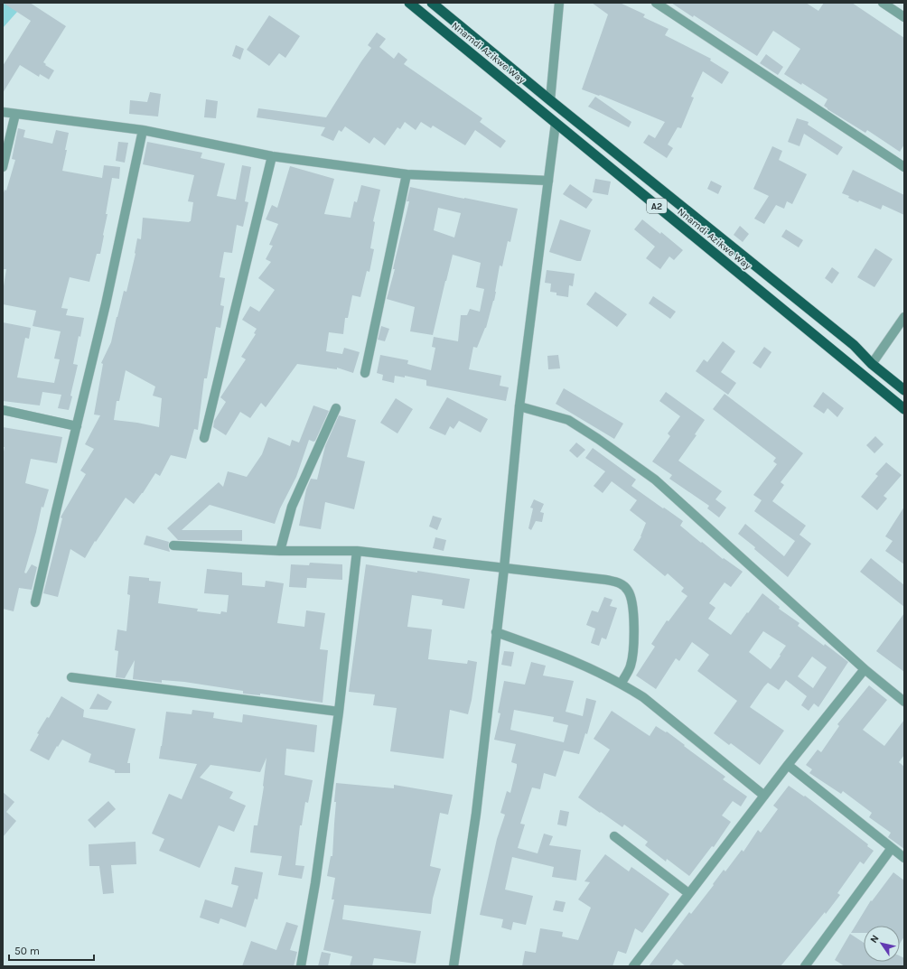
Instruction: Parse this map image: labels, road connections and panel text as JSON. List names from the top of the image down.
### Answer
{
  "streets": {
    "highway": ["Nnamdi Azikwe Way", "A2"]
  },
  "scale_bar": "50 m",
  "north": "top left"
}
